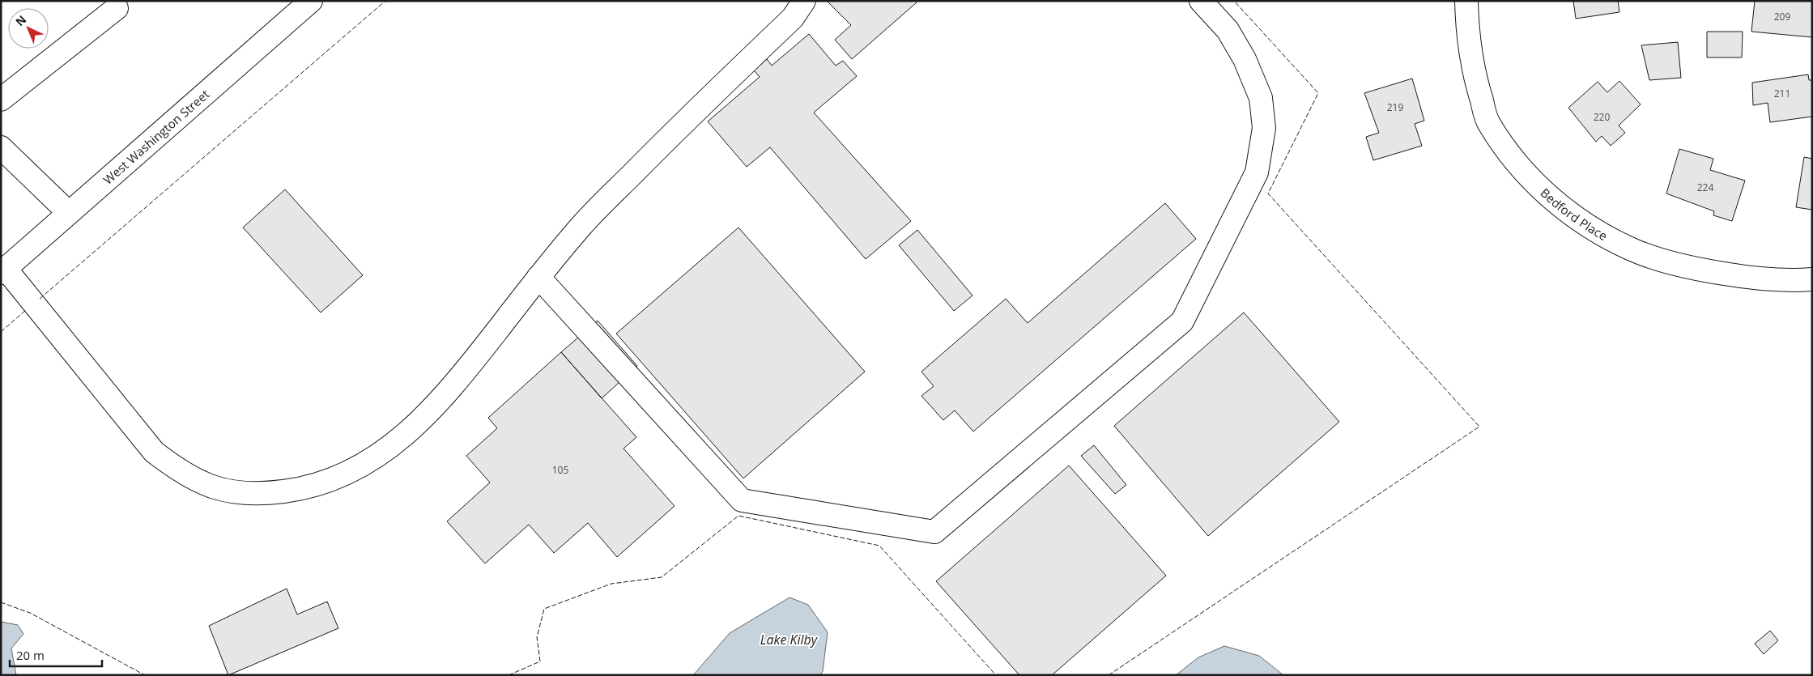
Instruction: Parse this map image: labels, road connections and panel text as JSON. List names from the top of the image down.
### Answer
{
  "streets": {
    "street": ["West Washington Street", "Bedford Place"]
  },
  "water": ["Lake Kilby"],
  "house_numbers": [
    "209",
    "211",
    "219",
    "220",
    "224",
    "105"
  ],
  "scale_bar": "20 m",
  "north": "top left"
}
